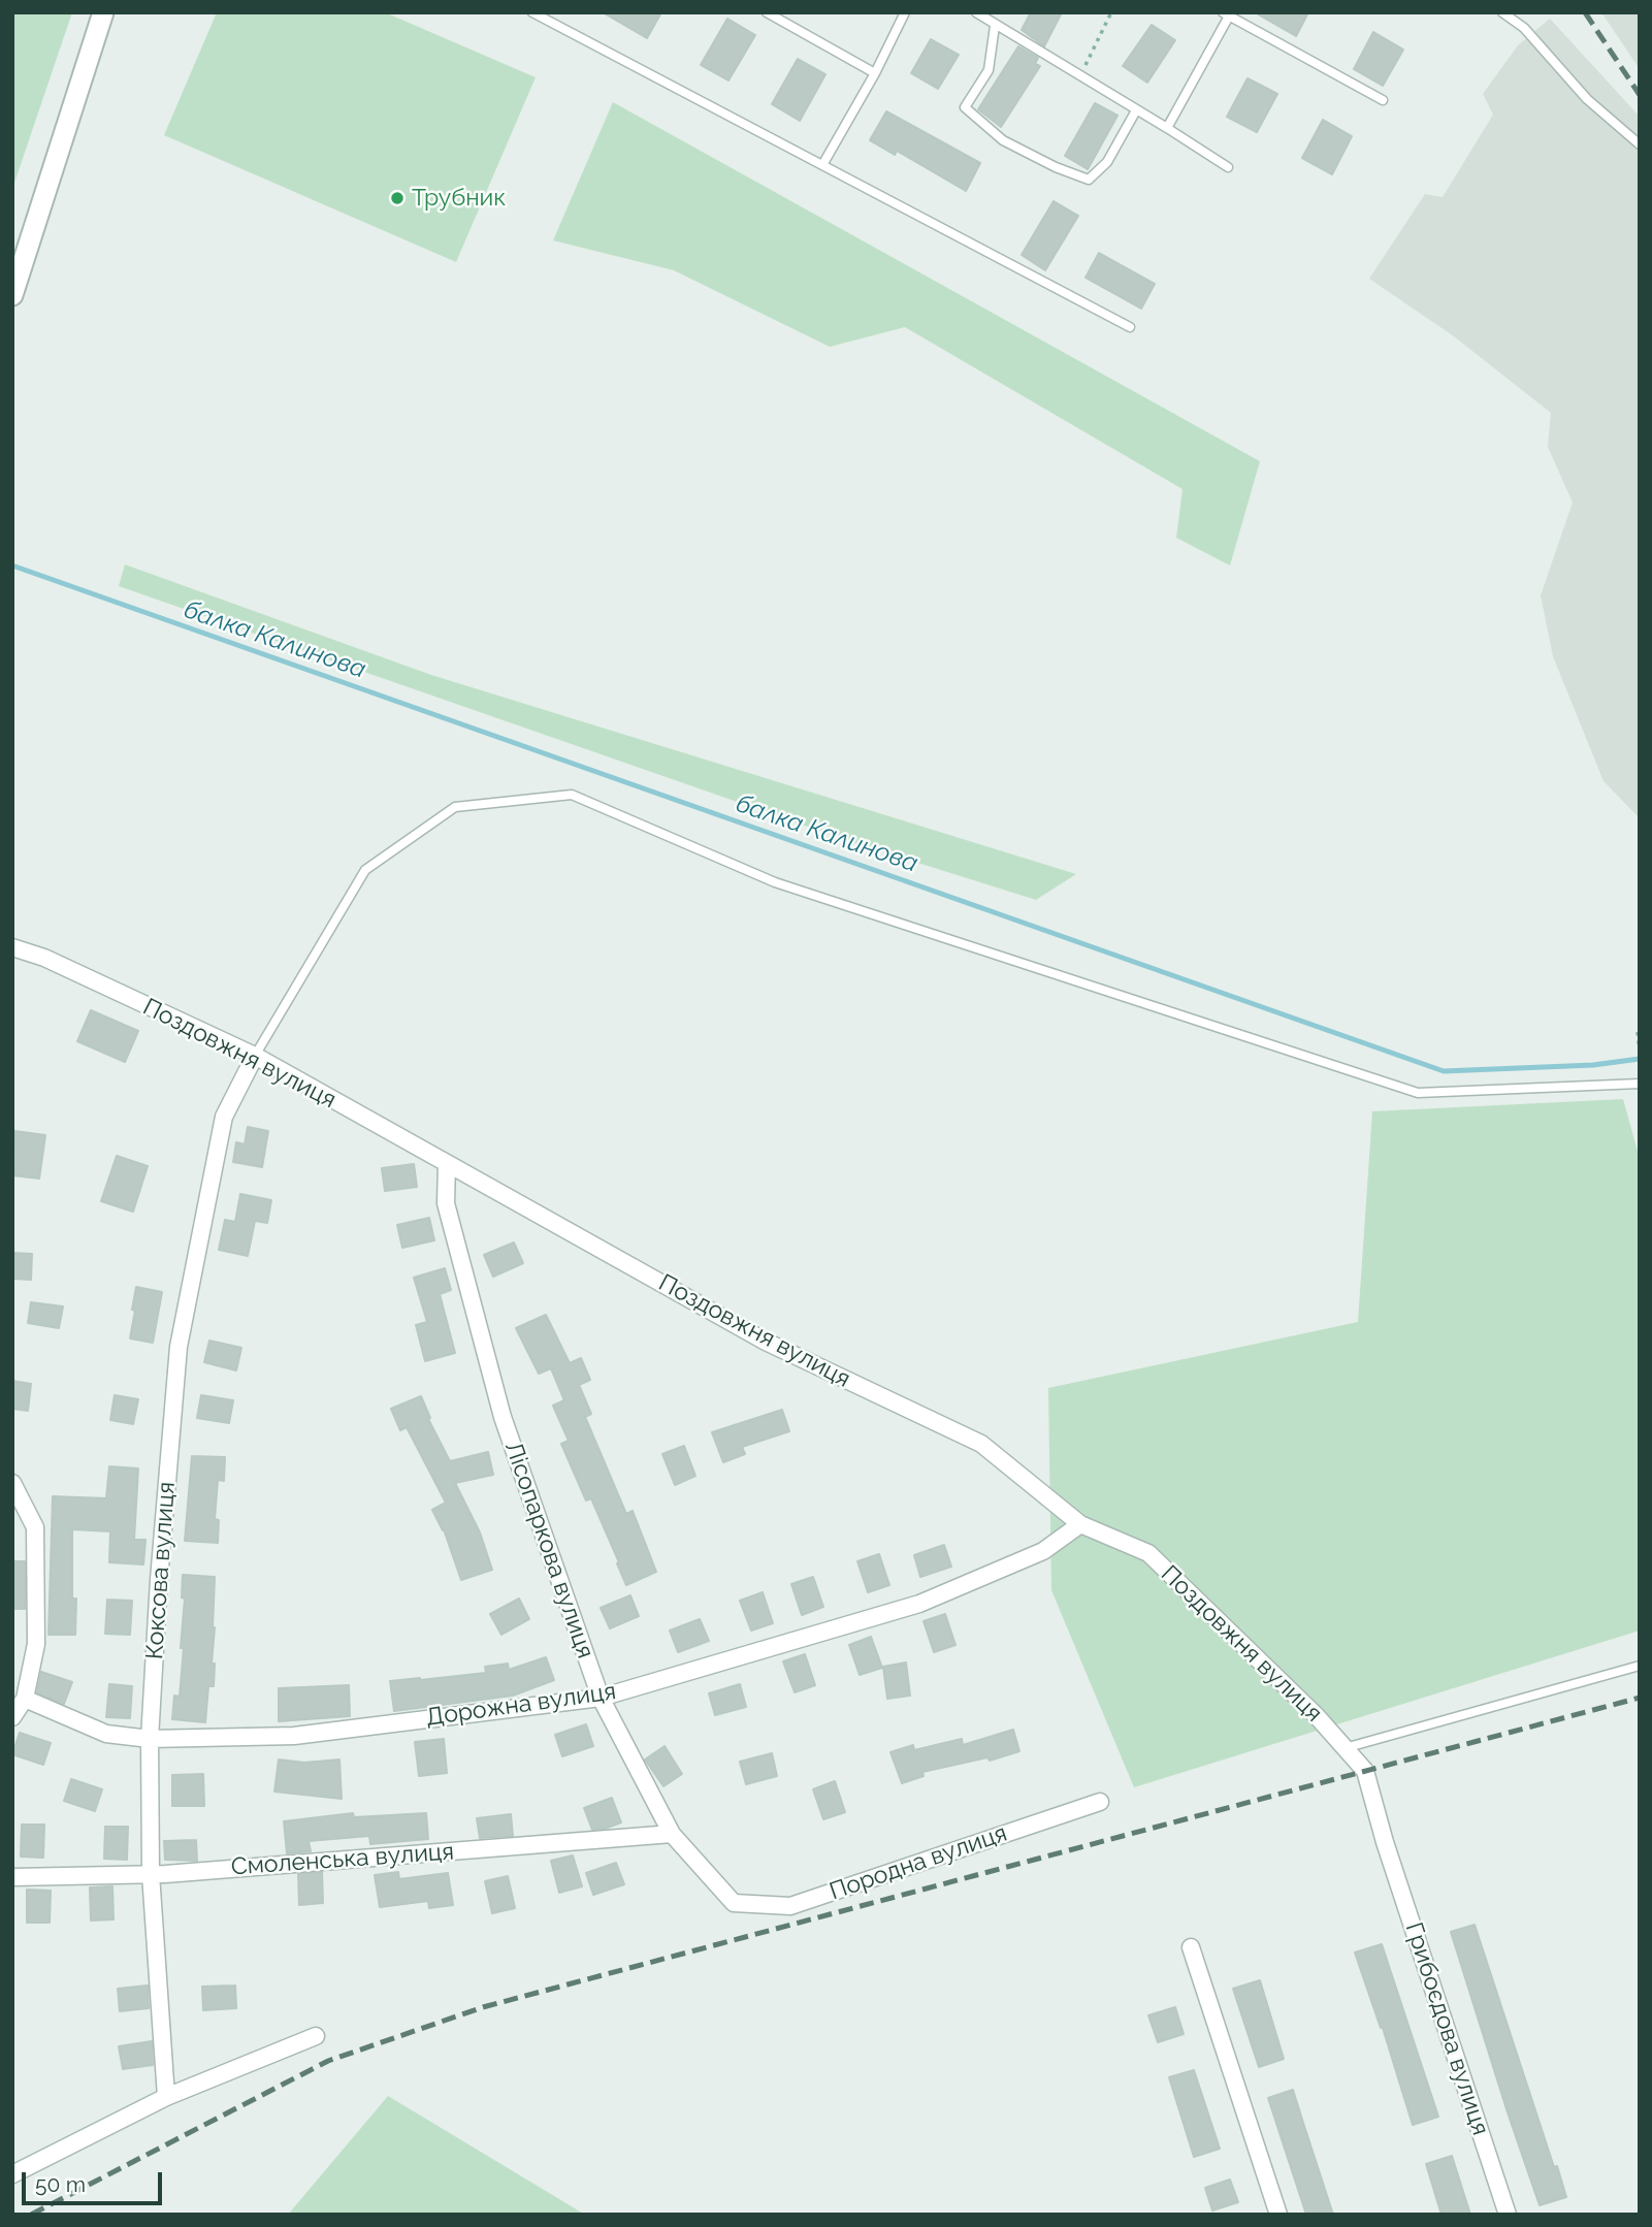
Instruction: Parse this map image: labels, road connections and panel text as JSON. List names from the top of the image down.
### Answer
{
  "streets": {
    "street": [
      "Поздовжня вулиця",
      "Лісопаркова вулиця",
      "Коксова вулиця",
      "Дорожна вулиця",
      "Смоленська вулиця",
      "Породна вулиця",
      "Грибоєдова вулиця"
    ]
  },
  "crossings": [
    ["Поздовжня вулиця", "Лісопаркова вулиця"],
    ["Поздовжня вулиця", "Коксова вулиця"],
    ["Поздовжня вулиця", "Дорожна вулиця"],
    ["Поздовжня вулиця", "Грибоєдова вулиця"],
    ["Лісопаркова вулиця", "Дорожна вулиця"],
    ["Лісопаркова вулиця", "Смоленська вулиця"],
    ["Лісопаркова вулиця", "Породна вулиця"],
    ["Коксова вулиця", "Дорожна вулиця"],
    ["Коксова вулиця", "Смоленська вулиця"]
  ],
  "water": ["балка Калинова"],
  "places": ["Трубник"],
  "scale_bar": "50 m"
}
